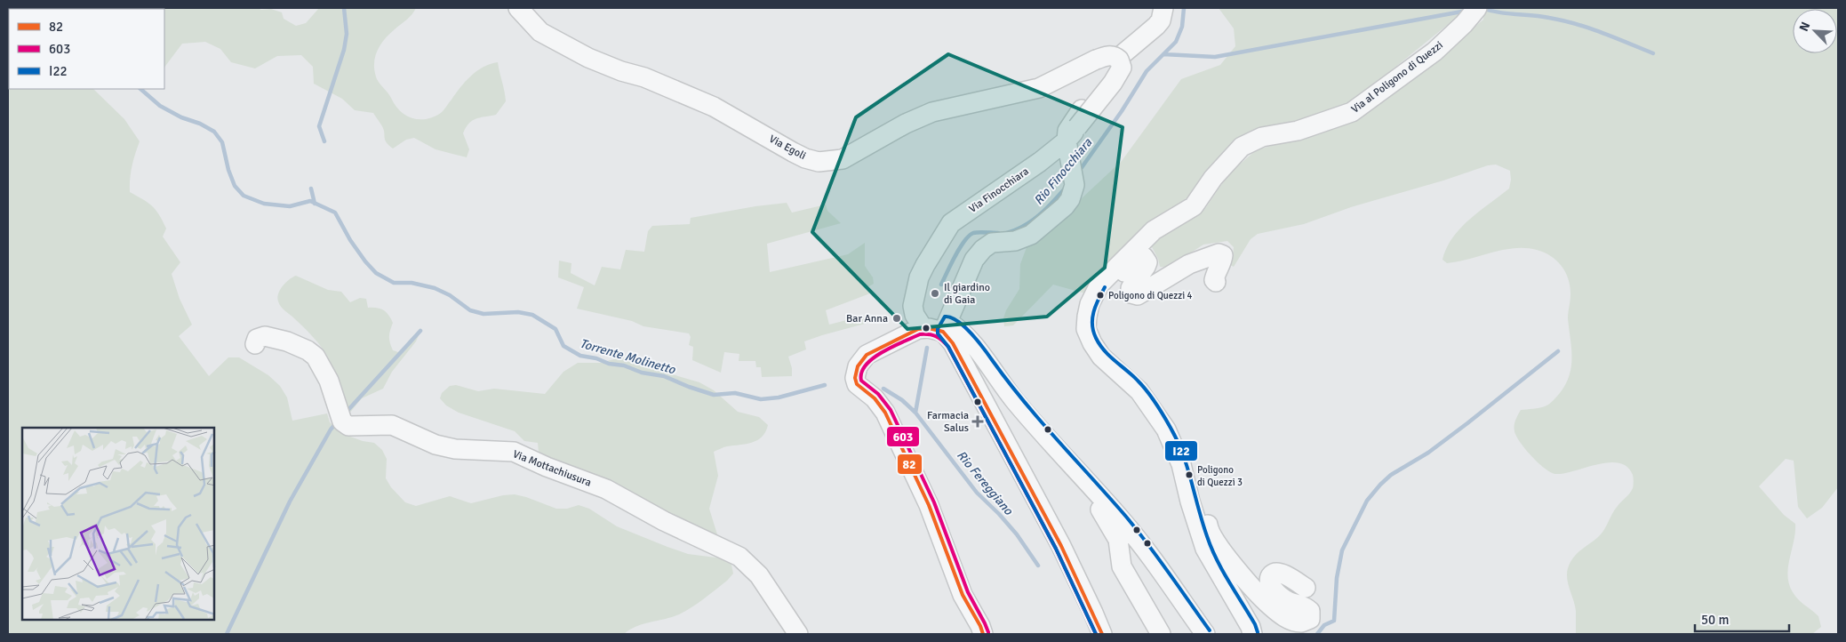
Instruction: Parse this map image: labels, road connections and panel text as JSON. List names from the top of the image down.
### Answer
{
  "streets": {
    "street": [
      "Via al Poligono di Quezzi",
      "Via Egoli",
      "Via Finocchiara",
      "Via Mottachiusura"
    ]
  },
  "crossings": [
    ["Via Egoli", "Via Finocchiara"]
  ],
  "water": ["Rio Finocchiara", "Torrente Molinetto", "Rio Fereggiano"],
  "places": {
    "other": [
      "Il giardino di Gaia",
      "Poligono di Quezzi 4",
      "Bar Anna",
      "Poligono di Quezzi 3"
    ],
    "health": ["Farmacia Salus"]
  },
  "lines": ["transit line I22", "transit line 82", "transit line 603"],
  "legend": ["82", "603", "I22"],
  "scale_bar": "50 m",
  "north": "top left"
}
